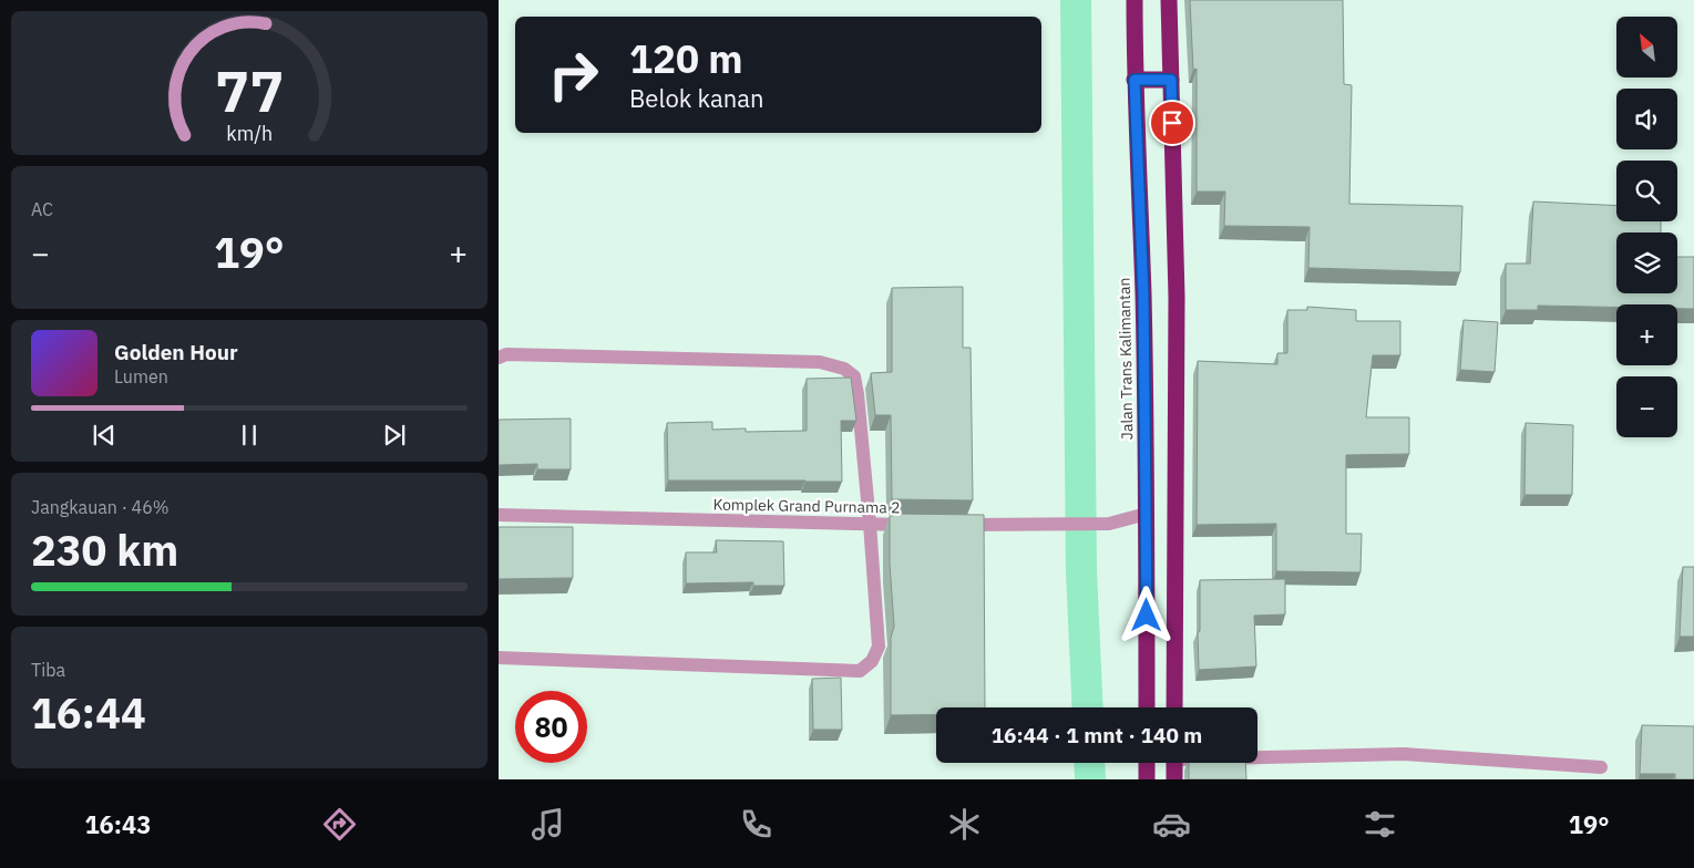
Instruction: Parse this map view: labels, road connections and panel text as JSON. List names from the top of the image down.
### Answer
{
  "streets": {
    "highway": ["Jalan Trans Kalimantan"],
    "street": ["Komplek Grand Purnama 2"]
  },
  "north": "top left",
  "page": {
    "map_buttons": ["+", "−"],
    "turn": ["120 m", "Belok kanan"],
    "tile": [
      "AC",
      ["Jangkauan · 46%", "230 km"],
      ["Tiba", "16:44"]
    ],
    "heat": ["−", "19°", "+"],
    "song": ["Golden Hour", "Lumen"],
    "limit": "80",
    "trip": "16:44 · 1 mnt · 140 m",
    "tabs": ["16:43", "19°"],
    "gauge": ["77", "km/h"]
  }
}
